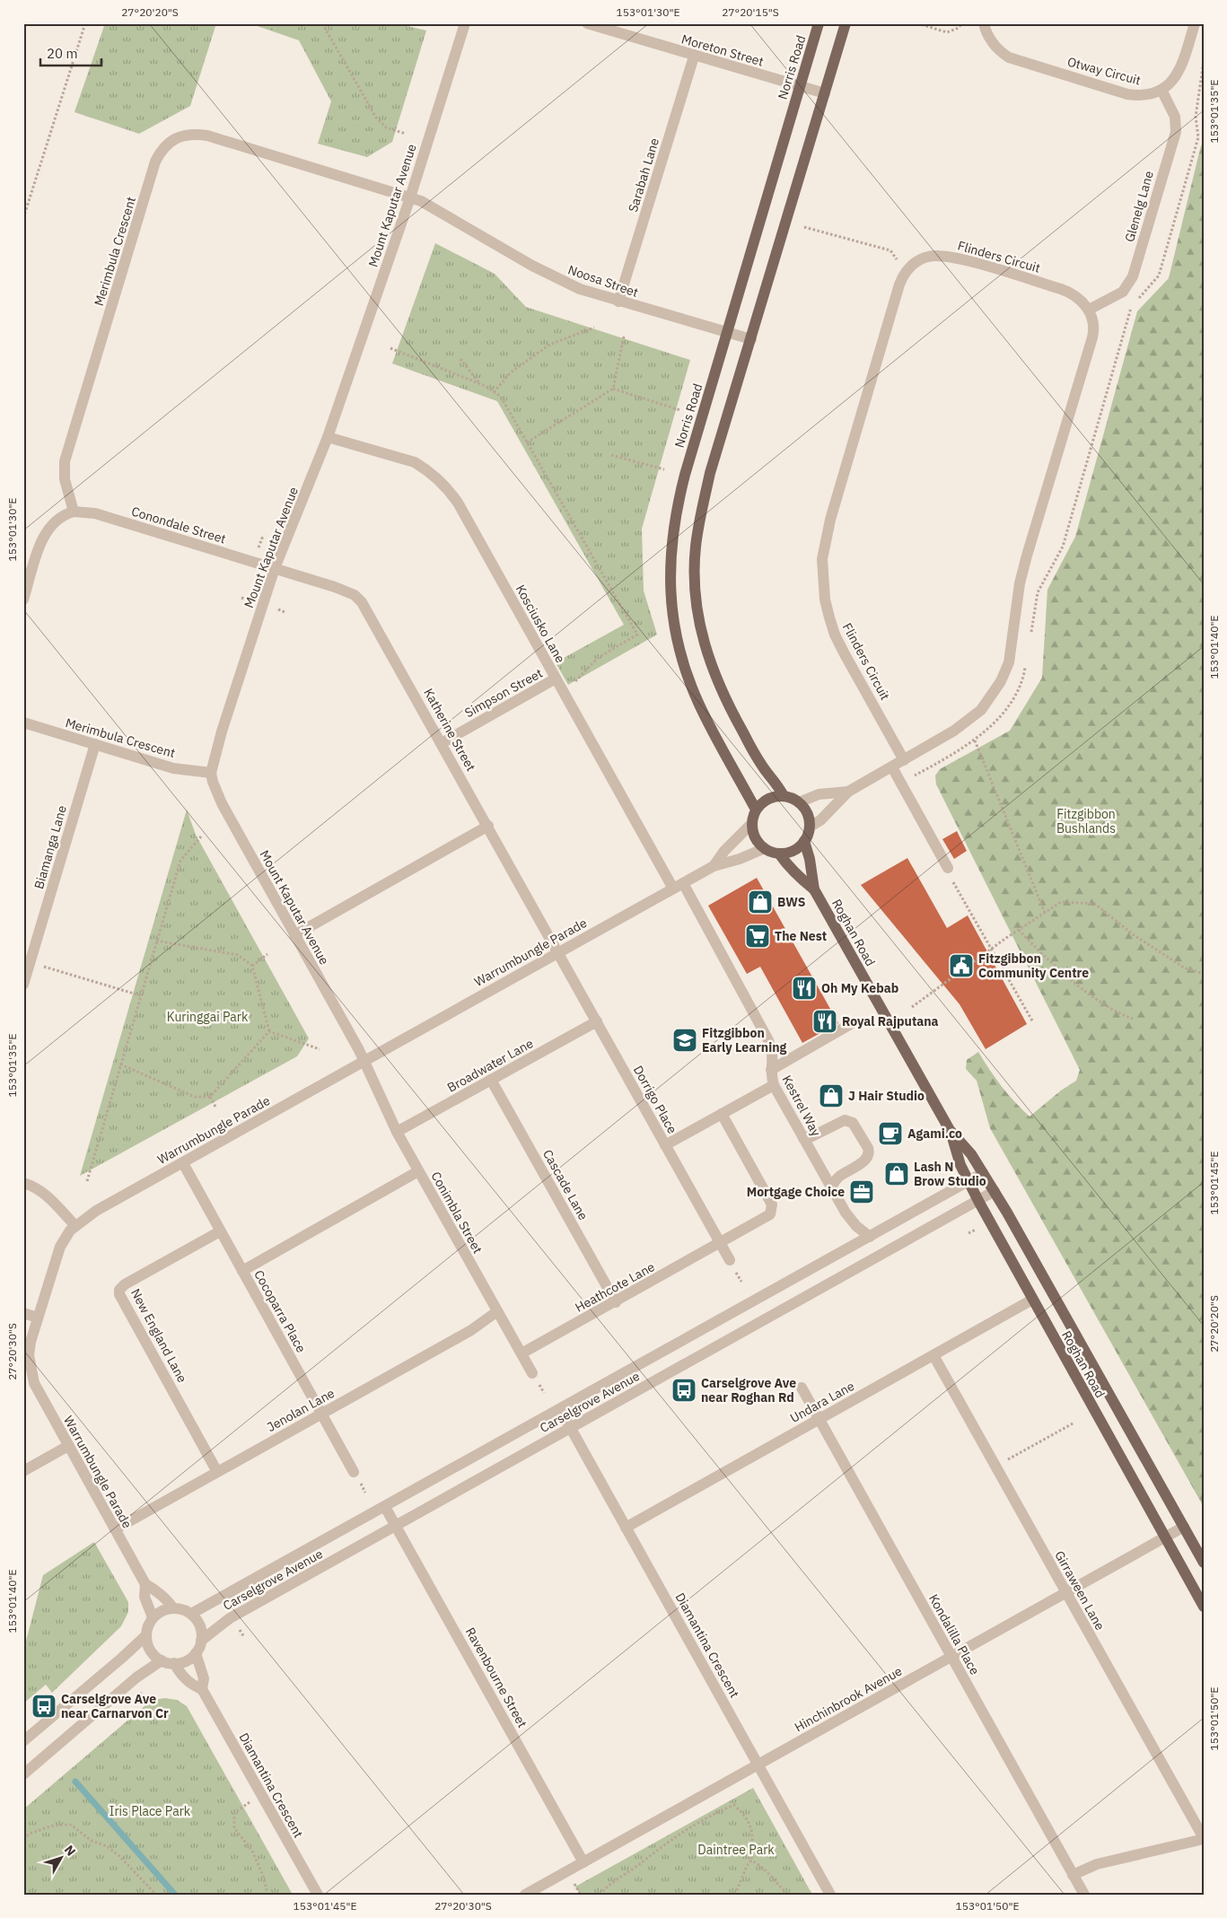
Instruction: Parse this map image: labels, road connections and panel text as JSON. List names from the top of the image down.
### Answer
{
  "streets": {
    "main road": ["Norris Road", "Roghan Road"],
    "street": [
      "Moreton Street",
      "Otway Circuit",
      "Sarabah Lane",
      "Mount Kaputar Avenue",
      "Glenelg Lane",
      "Merimbula Crescent",
      "Flinders Circuit",
      "Noosa Street",
      "Conondale Street",
      "Kosciusko Lane",
      "Simpson Street",
      "Katherine Street",
      "Biamanga Lane",
      "Warrumbungle Parade",
      "Broadwater Lane",
      "Dorrigo Place",
      "Kestrel Way",
      "Cascade Lane",
      "Conimbla Street",
      "Heathcote Lane",
      "Cocoparra Place",
      "New England Lane",
      "Carselgrove Avenue",
      "Undara Lane",
      "Jenolan Lane",
      "Girraween Lane",
      "Kondalilla Place",
      "Diamantina Crescent",
      "Ravenbourne Street",
      "Hinchinbrook Avenue"
    ]
  },
  "crossings": [
    ["Moreton Street", "Norris Road"],
    ["Moreton Street", "Sarabah Lane"],
    ["Norris Road", "Noosa Street"],
    ["Norris Road", "Roghan Road"],
    ["Norris Road", "Warrumbungle Parade"],
    ["Otway Circuit", "Glenelg Lane"],
    ["Sarabah Lane", "Noosa Street"],
    ["Mount Kaputar Avenue", "Merimbula Crescent"],
    ["Mount Kaputar Avenue", "Noosa Street"],
    ["Mount Kaputar Avenue", "Conondale Street"],
    ["Mount Kaputar Avenue", "Kosciusko Lane"],
    ["Mount Kaputar Avenue", "Katherine Street"],
    ["Mount Kaputar Avenue", "Warrumbungle Parade"],
    ["Mount Kaputar Avenue", "Conimbla Street"],
    ["Glenelg Lane", "Flinders Circuit"],
    ["Merimbula Crescent", "Noosa Street"],
    ["Merimbula Crescent", "Conondale Street"],
    ["Merimbula Crescent", "Biamanga Lane"],
    ["Conondale Street", "Katherine Street"],
    ["Kosciusko Lane", "Simpson Street"],
    ["Kosciusko Lane", "Warrumbungle Parade"],
    ["Kosciusko Lane", "Kestrel Way"],
    ["Simpson Street", "Katherine Street"],
    ["Katherine Street", "Warrumbungle Parade"],
    ["Katherine Street", "Dorrigo Place"],
    ["Roghan Road", "Warrumbungle Parade"],
    ["Roghan Road", "Carselgrove Avenue"],
    ["Roghan Road", "Undara Lane"],
    ["Roghan Road", "Hinchinbrook Avenue"],
    ["Warrumbungle Parade", "Dorrigo Place"],
    ["Warrumbungle Parade", "Kestrel Way"],
    ["Warrumbungle Parade", "Conimbla Street"],
    ["Warrumbungle Parade", "Cocoparra Place"],
    ["Warrumbungle Parade", "Carselgrove Avenue"],
    ["Warrumbungle Parade", "Jenolan Lane"],
    ["Warrumbungle Parade", "Diamantina Crescent"],
    ["Broadwater Lane", "Dorrigo Place"],
    ["Broadwater Lane", "Cascade Lane"],
    ["Broadwater Lane", "Conimbla Street"],
    ["Dorrigo Place", "Heathcote Lane"],
    ["Kestrel Way", "Carselgrove Avenue"],
    ["Cascade Lane", "Heathcote Lane"],
    ["Conimbla Street", "Heathcote Lane"],
    ["Conimbla Street", "Jenolan Lane"],
    ["Cocoparra Place", "New England Lane"],
    ["Cocoparra Place", "Jenolan Lane"],
    ["New England Lane", "Jenolan Lane"],
    ["Carselgrove Avenue", "Diamantina Crescent"],
    ["Carselgrove Avenue", "Ravenbourne Street"],
    ["Undara Lane", "Girraween Lane"],
    ["Undara Lane", "Kondalilla Place"],
    ["Undara Lane", "Diamantina Crescent"],
    ["Girraween Lane", "Hinchinbrook Avenue"],
    ["Kondalilla Place", "Hinchinbrook Avenue"],
    ["Diamantina Crescent", "Hinchinbrook Avenue"],
    ["Ravenbourne Street", "Hinchinbrook Avenue"]
  ],
  "parks": [
    "Fitzgibbon Bushlands",
    "Kuringgai Park",
    "Iris Place Park",
    "Daintree Park"
  ],
  "places": {
    "shop": ["BWS", "J Hair Studio", "Lash N Brow Studio"],
    "supermarket": ["The Nest"],
    "public building": ["Fitzgibbon Community Centre"],
    "restaurant": ["Oh My Kebab", "Royal Rajputana"],
    "school or university": ["Fitzgibbon Early Learning"],
    "cafe": ["Agami.co"],
    "office": ["Mortgage Choice"],
    "bus stop": ["Carselgrove Ave near Roghan Rd", "Carselgrove Ave near Carnarvon Cr"]
  },
  "scale_bar": "20 m",
  "north": "top right",
  "coordinates": [
    "27°20'20\"S",
    "153°01'30\"E",
    "27°20'15\"S",
    "153°01'35\"E",
    "153°01'40\"E",
    "153°01'45\"E",
    "27°20'30\"S",
    "153°01'50\"E"
  ]
}
